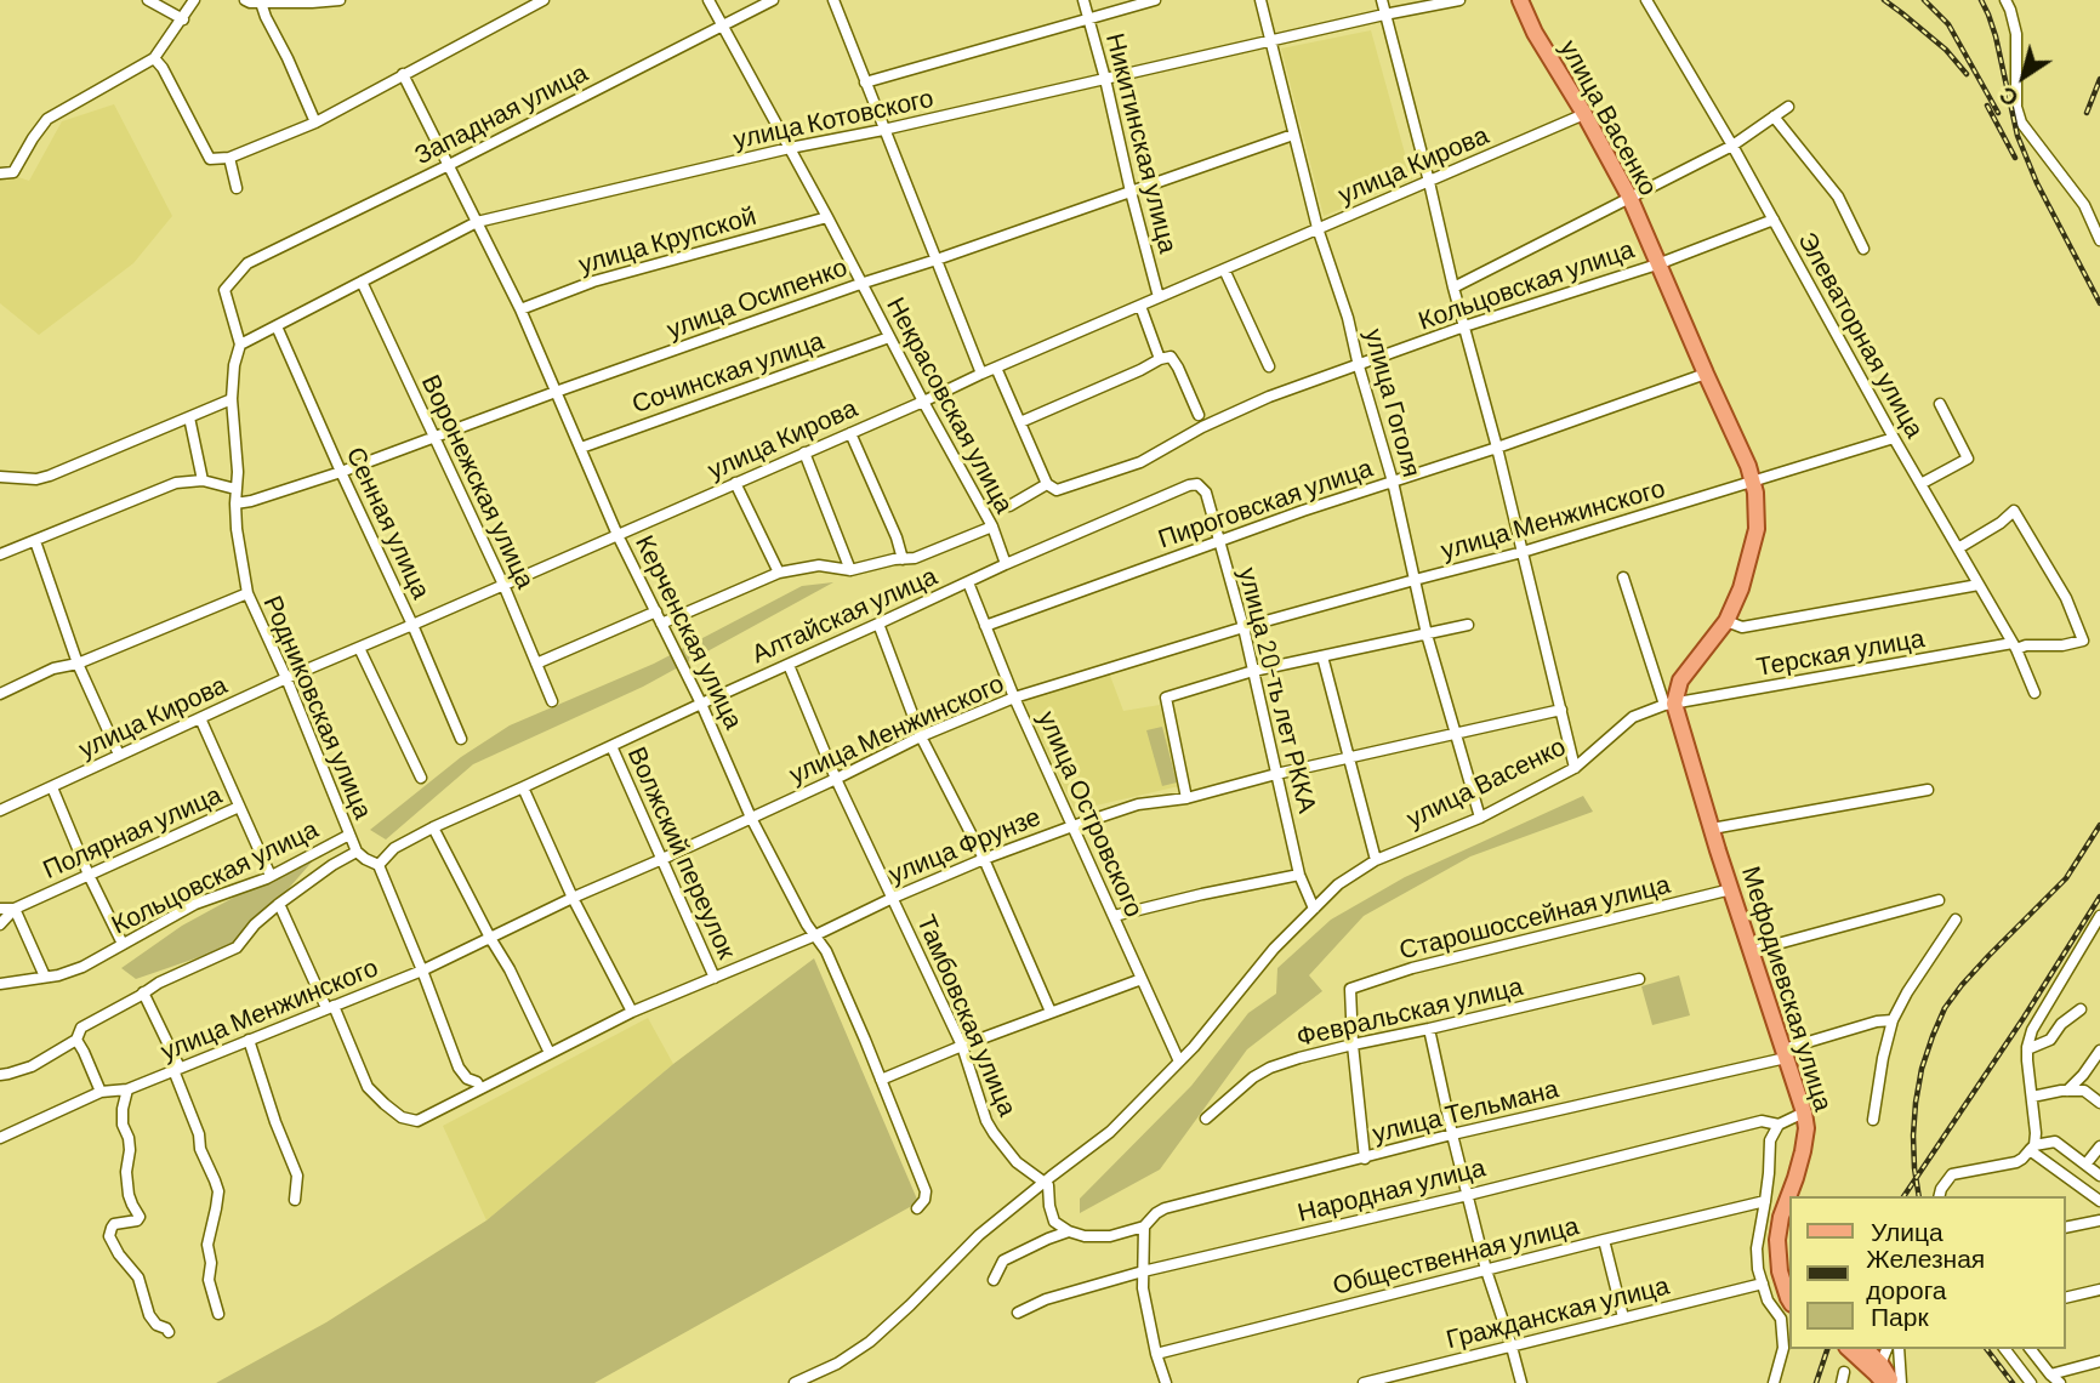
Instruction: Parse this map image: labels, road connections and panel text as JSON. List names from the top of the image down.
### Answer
{
  "streets": {
    "main road": ["улица Васенко", "Мефодиевская улица"],
    "street": [
      "Западная улица",
      "улица Котовского",
      "Никитинская улица",
      "улица Кирова",
      "улица Крупской",
      "Кольцовская улица",
      "улица Осипенко",
      "Элеваторная улица",
      "Сочинская улица",
      "улица Гоголя",
      "Некрасовская улица",
      "Воронежская улица",
      "Пироговская улица",
      "улица Менжинского",
      "Сенная улица",
      "Алтайская улица",
      "Керченская улица",
      "Терская улица",
      "улица 20-ть лет РККА",
      "Родниковская улица",
      "улица Островского",
      "Полярная улица",
      "улица Фрунзе",
      "Волжский переулок",
      "Старошоссейная улица",
      "Февральская улица",
      "Тамбовская улица",
      "улица Тельмана",
      "Народная улица",
      "Общественная улица",
      "Гражданская улица"
    ]
  },
  "crossings": [
    ["Западная улица", "Некрасовская улица"],
    ["Западная улица", "Керченская улица"],
    ["Западная улица", "Родниковская улица"],
    ["улица Васенко", "улица Кирова"],
    ["улица Васенко", "Кольцовская улица"],
    ["улица Васенко", "улица Гоголя"],
    ["улица Васенко", "Пироговская улица"],
    ["улица Васенко", "улица Менжинского"],
    ["улица Васенко", "Терская улица"],
    ["улица Васенко", "улица 20-ть лет РККА"],
    ["улица Васенко", "улица Островского"],
    ["улица Васенко", "Мефодиевская улица"],
    ["улица Васенко", "Тамбовская улица"],
    ["улица Котовского", "Никитинская улица"],
    ["улица Котовского", "улица Гоголя"],
    ["улица Котовского", "Некрасовская улица"],
    ["улица Котовского", "Воронежская улица"],
    ["улица Котовского", "Сенная улица"],
    ["улица Котовского", "Керченская улица"],
    ["улица Котовского", "Родниковская улица"],
    ["Никитинская улица", "улица Кирова"],
    ["Никитинская улица", "улица Осипенко"],
    ["улица Кирова", "улица Гоголя"],
    ["улица Кирова", "Некрасовская улица"],
    ["улица Кирова", "Воронежская улица"],
    ["улица Кирова", "Сенная улица"],
    ["улица Кирова", "Керченская улица"],
    ["улица Кирова", "Родниковская улица"],
    ["улица Крупской", "Некрасовская улица"],
    ["улица Крупской", "Керченская улица"],
    ["Кольцовская улица", "Элеваторная улица"],
    ["Кольцовская улица", "улица Гоголя"],
    ["Кольцовская улица", "Родниковская улица"],
    ["улица Осипенко", "улица Гоголя"],
    ["улица Осипенко", "Некрасовская улица"],
    ["улица Осипенко", "Воронежская улица"],
    ["улица Осипенко", "Сенная улица"],
    ["улица Осипенко", "Керченская улица"],
    ["улица Осипенко", "Родниковская улица"],
    ["Элеваторная улица", "улица Менжинского"],
    ["Элеваторная улица", "Терская улица"],
    ["Сочинская улица", "Некрасовская улица"],
    ["Сочинская улица", "Керченская улица"],
    ["улица Гоголя", "Пироговская улица"],
    ["улица Гоголя", "улица Менжинского"],
    ["улица Гоголя", "улица Фрунзе"],
    ["Некрасовская улица", "Алтайская улица"],
    ["Пироговская улица", "улица 20-ть лет РККА"],
    ["Пироговская улица", "улица Островского"],
    ["улица Менжинского", "Керченская улица"],
    ["улица Менжинского", "улица 20-ть лет РККА"],
    ["улица Менжинского", "улица Островского"],
    ["улица Менжинского", "улица Фрунзе"],
    ["улица Менжинского", "Волжский переулок"],
    ["улица Менжинского", "Тамбовская улица"],
    ["Алтайская улица", "Керченская улица"],
    ["Алтайская улица", "улица 20-ть лет РККА"],
    ["Алтайская улица", "Родниковская улица"],
    ["Алтайская улица", "улица Островского"],
    ["Алтайская улица", "Волжский переулок"],
    ["Алтайская улица", "Тамбовская улица"],
    ["Керченская улица", "улица Фрунзе"],
    ["Терская улица", "Мефодиевская улица"],
    ["улица 20-ть лет РККА", "улица Фрунзе"],
    ["улица Островского", "улица Фрунзе"],
    ["улица Фрунзе", "Волжский переулок"],
    ["улица Фрунзе", "Тамбовская улица"],
    ["Старошоссейная улица", "Мефодиевская улица"],
    ["Старошоссейная улица", "Февральская улица"],
    ["Мефодиевская улица", "улица Тельмана"]
  ],
  "legend": ["Улица", "Железная дорога", "Парк"],
  "north": "bottom left"
}
